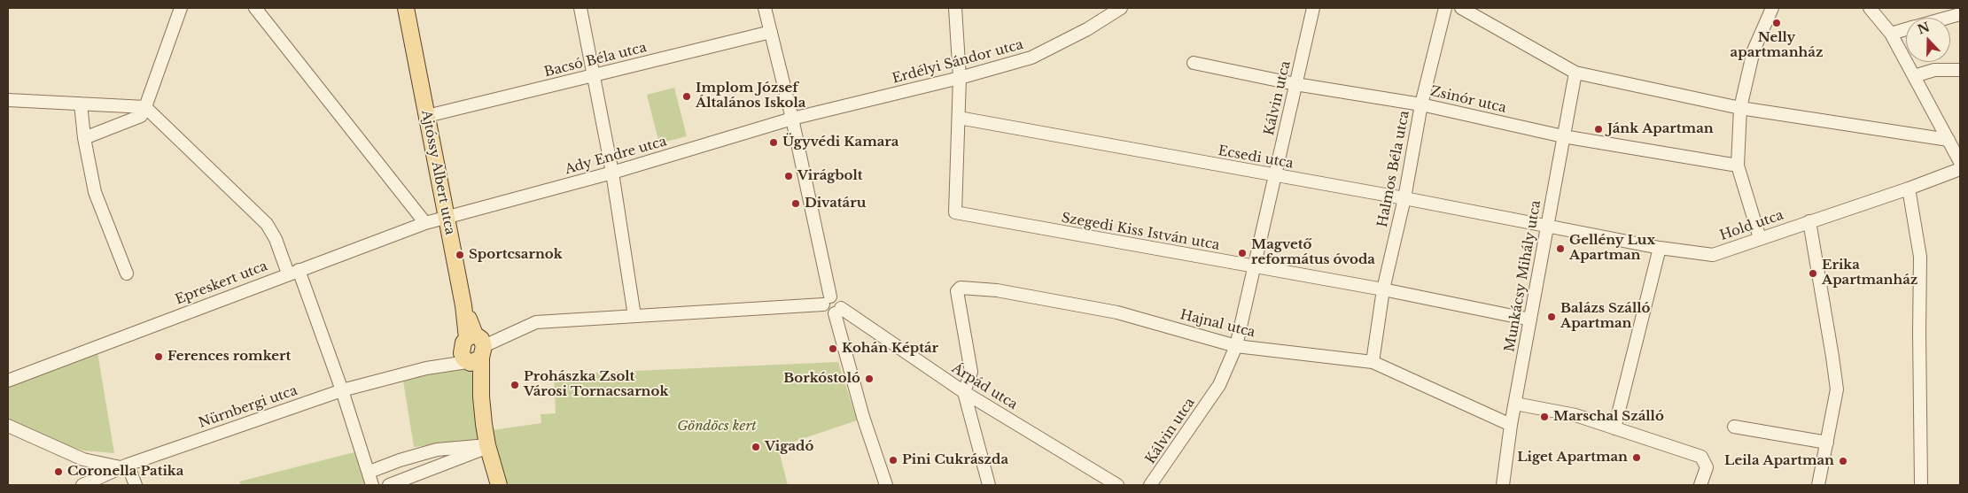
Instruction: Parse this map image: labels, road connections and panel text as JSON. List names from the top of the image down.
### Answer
{
  "streets": {
    "main road": ["Ajtóssy Albert utca"],
    "street": [
      "Bacsó Béla utca",
      "Erdélyi Sándor utca",
      "Kálvin utca",
      "Zsinór utca",
      "Ady Endre utca",
      "Ecsedi utca",
      "Halmos Béla utca",
      "Hold utca",
      "Szegedi Kiss István utca",
      "Munkácsy Mihály utca",
      "Epreskert utca",
      "Hajnal utca",
      "Árpád utca",
      "Nürnbergi utca"
    ]
  },
  "crossings": [
    ["Bacsó Béla utca", "Ajtóssy Albert utca"],
    ["Erdélyi Sándor utca", "Ady Endre utca"],
    ["Erdélyi Sándor utca", "Szegedi Kiss István utca"],
    ["Kálvin utca", "Zsinór utca"],
    ["Kálvin utca", "Ecsedi utca"],
    ["Kálvin utca", "Szegedi Kiss István utca"],
    ["Kálvin utca", "Hajnal utca"],
    ["Zsinór utca", "Halmos Béla utca"],
    ["Zsinór utca", "Munkácsy Mihály utca"],
    ["Ady Endre utca", "Ajtóssy Albert utca"],
    ["Ady Endre utca", "Epreskert utca"],
    ["Ecsedi utca", "Halmos Béla utca"],
    ["Ecsedi utca", "Hold utca"],
    ["Ecsedi utca", "Szegedi Kiss István utca"],
    ["Ecsedi utca", "Munkácsy Mihály utca"],
    ["Halmos Béla utca", "Szegedi Kiss István utca"],
    ["Halmos Béla utca", "Hajnal utca"],
    ["Ajtóssy Albert utca", "Epreskert utca"],
    ["Ajtóssy Albert utca", "Nürnbergi utca"],
    ["Hold utca", "Munkácsy Mihály utca"],
    ["Szegedi Kiss István utca", "Munkácsy Mihály utca"],
    ["Munkácsy Mihály utca", "Hajnal utca"],
    ["Hajnal utca", "Árpád utca"]
  ],
  "parks": ["Göndöcs kert"],
  "places": [
    "Nelly apartmanház",
    "Implom József Általános Iskola",
    "Jánk Apartman",
    "Ügyvédi Kamara",
    "Virágbolt",
    "Divatáru",
    "Gellény Lux Apartman",
    "Magvető református óvoda",
    "Sportcsarnok",
    "Erika Apartmanház",
    "Balázs Szálló Apartman",
    "Kohán Képtár",
    "Ferences romkert",
    "Borkóstoló",
    "Prohászka Zsolt Városi Tornacsarnok",
    "Marschal Szálló",
    "Vigadó",
    "Liget Apartman",
    "Pini Cukrászda",
    "Leila Apartman",
    "Coronella Patika"
  ],
  "north": "top"
}
